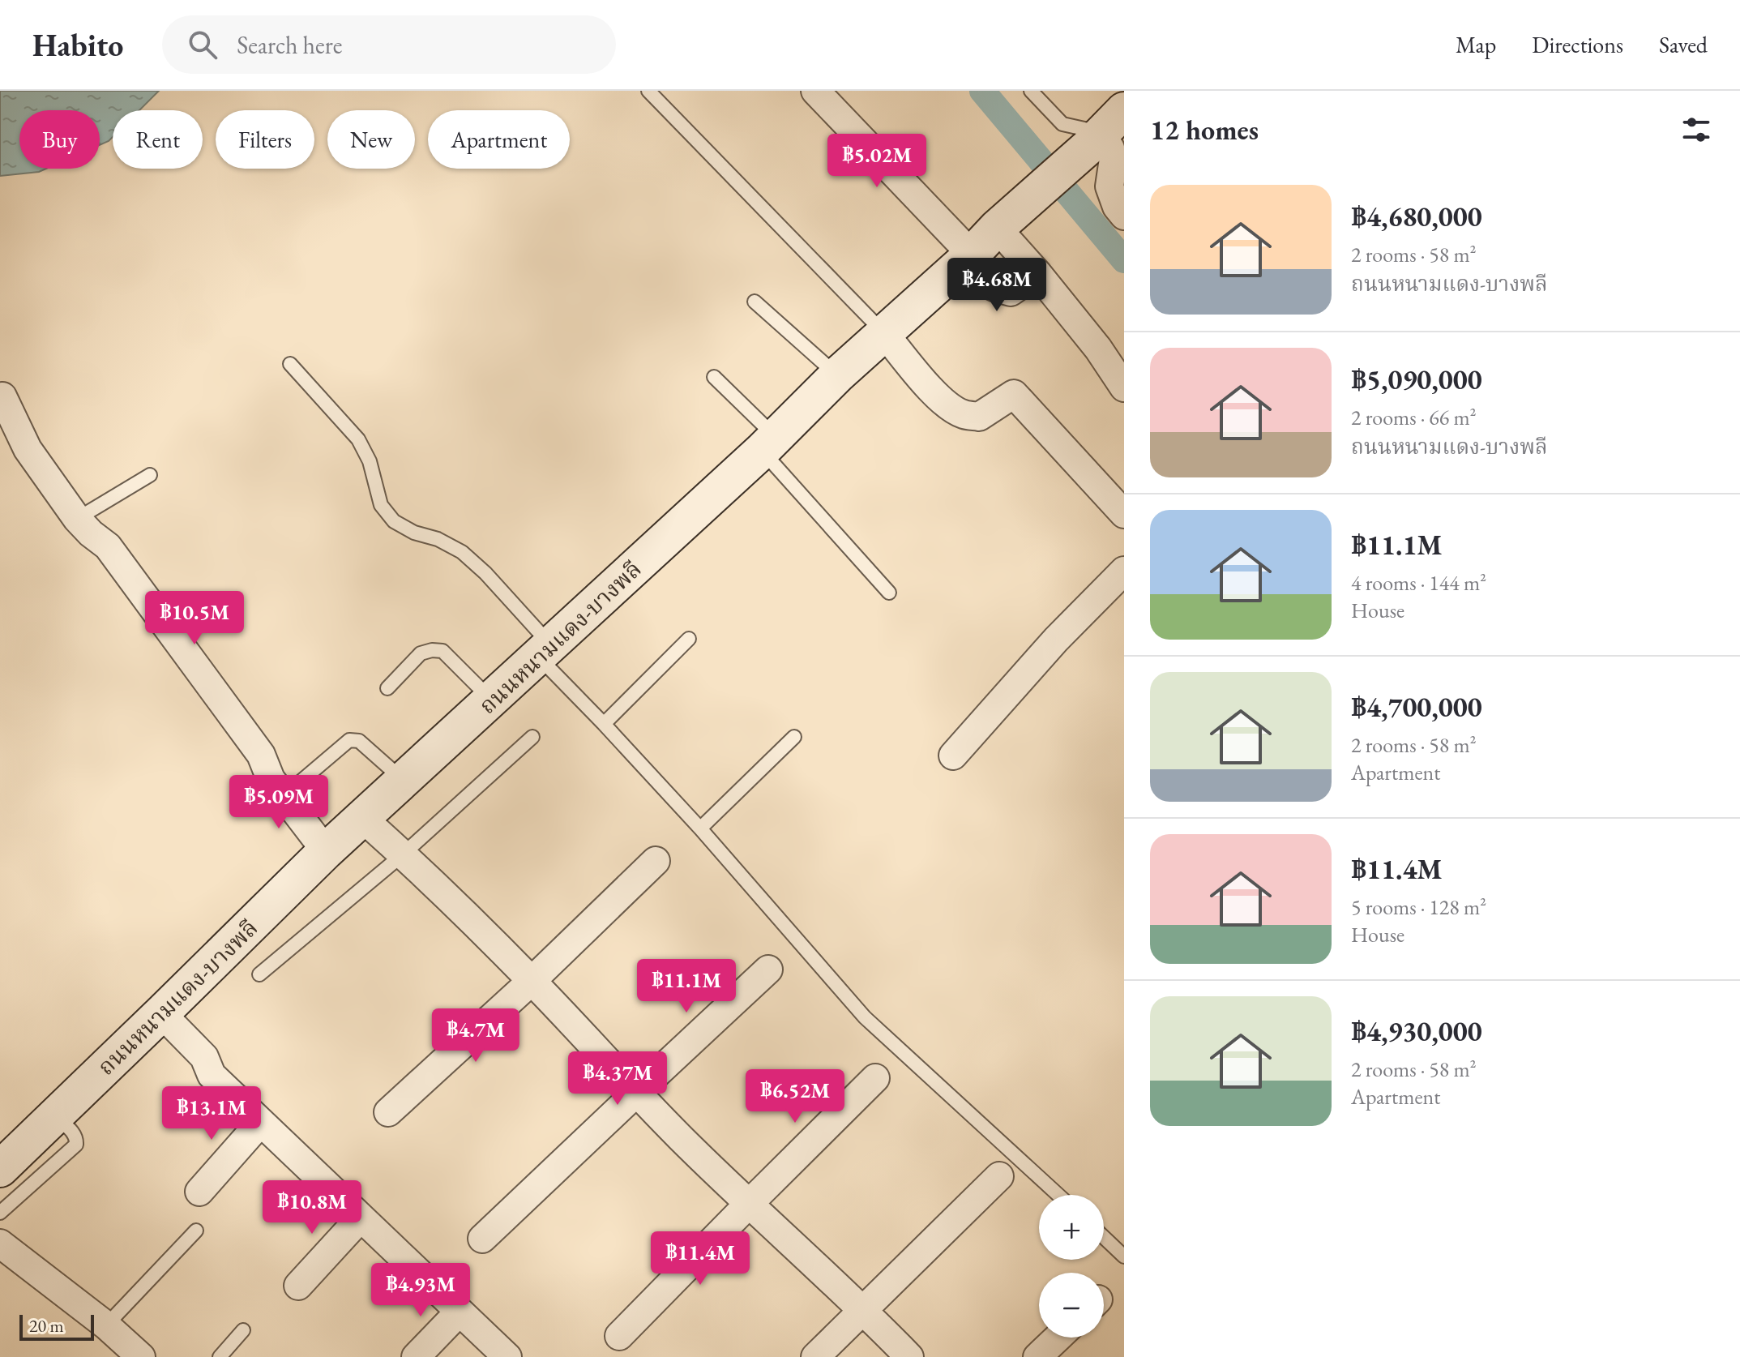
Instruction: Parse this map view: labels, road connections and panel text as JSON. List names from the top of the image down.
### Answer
{
  "streets": {
    "main road": ["ถนนหนามแดง-บางพลี"]
  },
  "scale_bar": "20 m",
  "page": {
    "header": "Habito",
    "search": "Search here",
    "nav": ["Map", "Directions", "Saved"],
    "heading": "12 homes",
    "chip": [
      "Buy",
      "Rent",
      "Filters",
      "New",
      "Apartment"
    ],
    "price": [
      "฿5.02M",
      "฿4.68M",
      "฿10.5M",
      "฿5.09M",
      "฿11.1M",
      "฿4.7M",
      "฿4.37M",
      "฿6.52M",
      "฿13.1M",
      "฿10.8M",
      "฿11.4M",
      "฿4.93M"
    ],
    "list": [
      {
        "name": "฿4,680,000",
        "note": "2 rooms · 58 m² · ถนนหนามแดง-บางพลี"
      },
      {
        "name": "฿5,090,000",
        "note": "2 rooms · 66 m² · ถนนหนามแดง-บางพลี"
      },
      {
        "name": "฿11.1M",
        "note": "4 rooms · 144 m² · House"
      },
      {
        "name": "฿4,700,000",
        "note": "2 rooms · 58 m² · Apartment"
      },
      {
        "name": "฿11.4M",
        "note": "5 rooms · 128 m² · House"
      },
      {
        "name": "฿4,930,000",
        "note": "2 rooms · 58 m² · Apartment"
      }
    ],
    "map_buttons": ["+", "−"],
    "scale": "20 m"
  }
}
